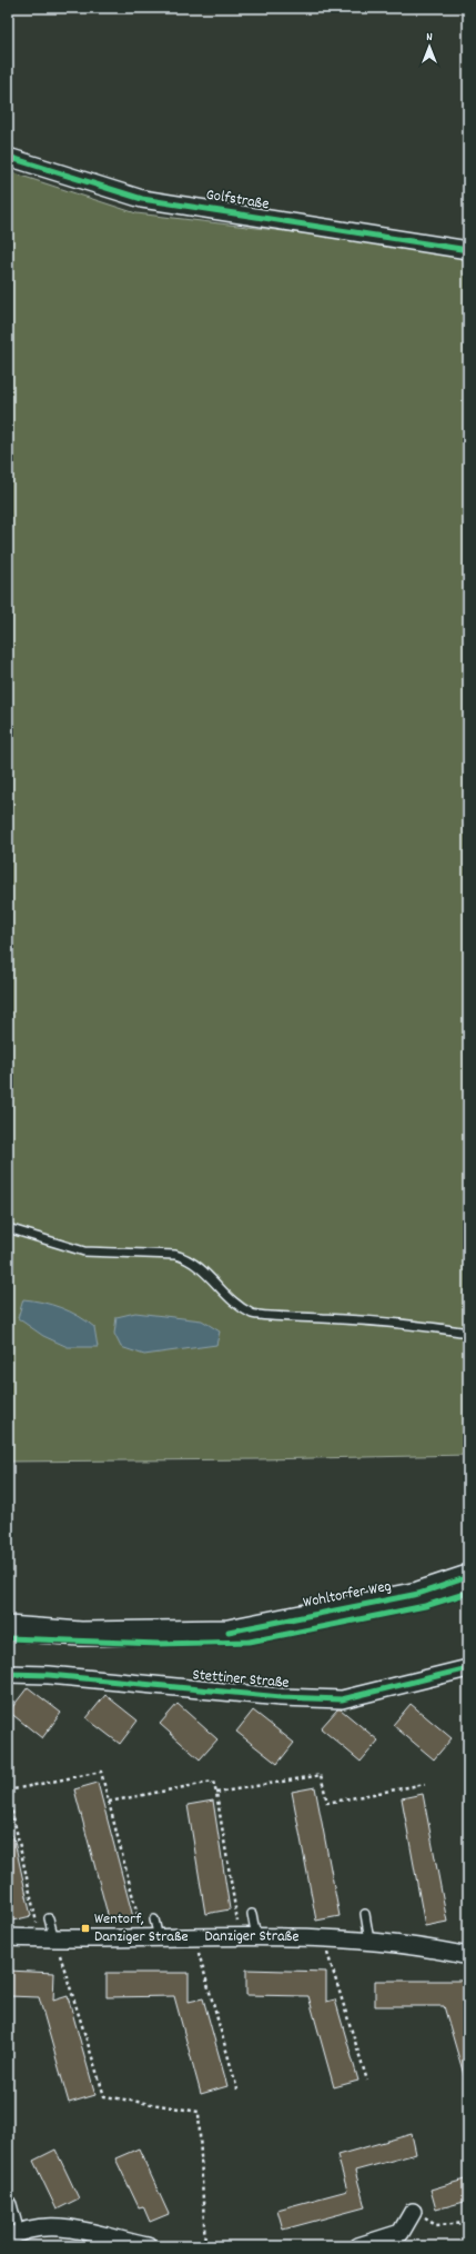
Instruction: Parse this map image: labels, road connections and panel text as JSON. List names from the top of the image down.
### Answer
{
  "streets": {
    "main road": ["Wohltorfer Weg"],
    "street": ["Golfstraße", "Stettiner Straße", "Danziger Straße"]
  },
  "places": {
    "transit": ["Wentorf, Danziger Straße"]
  },
  "north": "top"
}
